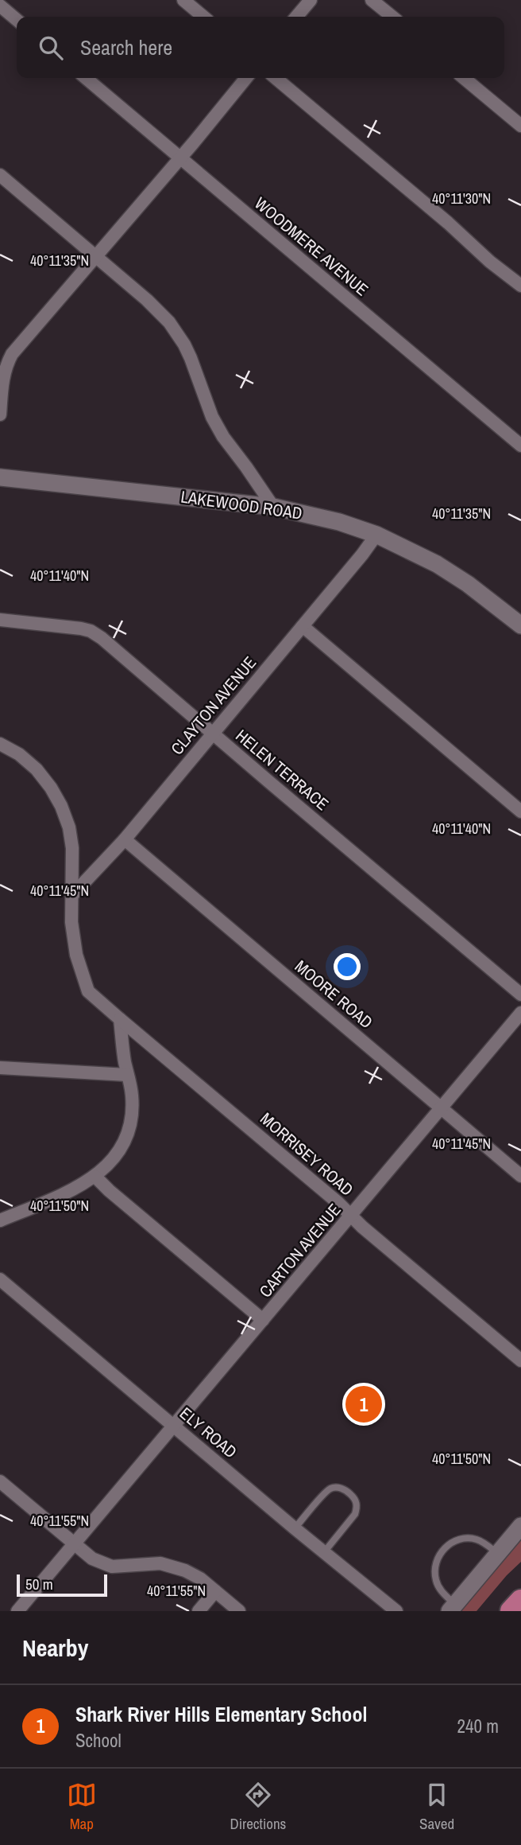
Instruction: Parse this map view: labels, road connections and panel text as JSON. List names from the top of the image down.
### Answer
{
  "streets": {
    "street": [
      "WOODMERE AVENUE",
      "LAKEWOOD ROAD",
      "CLAYTON AVENUE",
      "HELEN TERRACE",
      "MOORE ROAD",
      "MORRISEY ROAD",
      "CARTON AVENUE",
      "ELY ROAD"
    ]
  },
  "crossings": [
    ["LAKEWOOD ROAD", "CLAYTON AVENUE"],
    ["CLAYTON AVENUE", "HELEN TERRACE"],
    ["CLAYTON AVENUE", "MOORE ROAD"],
    ["CLAYTON AVENUE", "MORRISEY ROAD"],
    ["MOORE ROAD", "CARTON AVENUE"],
    ["MORRISEY ROAD", "CARTON AVENUE"],
    ["CARTON AVENUE", "ELY ROAD"]
  ],
  "scale_bar": "50 m",
  "page": {
    "search": "Search here",
    "pins": "1",
    "scale": "50 m",
    "heading": "Nearby",
    "list": [
      {
        "mark": "1",
        "name": "Shark River Hills Elementary School",
        "note": "School",
        "value": "240 m"
      }
    ],
    "nav": ["Map", "Directions", "Saved"]
  },
  "coordinates": [
    "40°11'30\"N",
    "40°11'35\"N",
    "40°11'40\"N",
    "40°11'45\"N",
    "40°11'50\"N",
    "40°11'55\"N"
  ]
}
